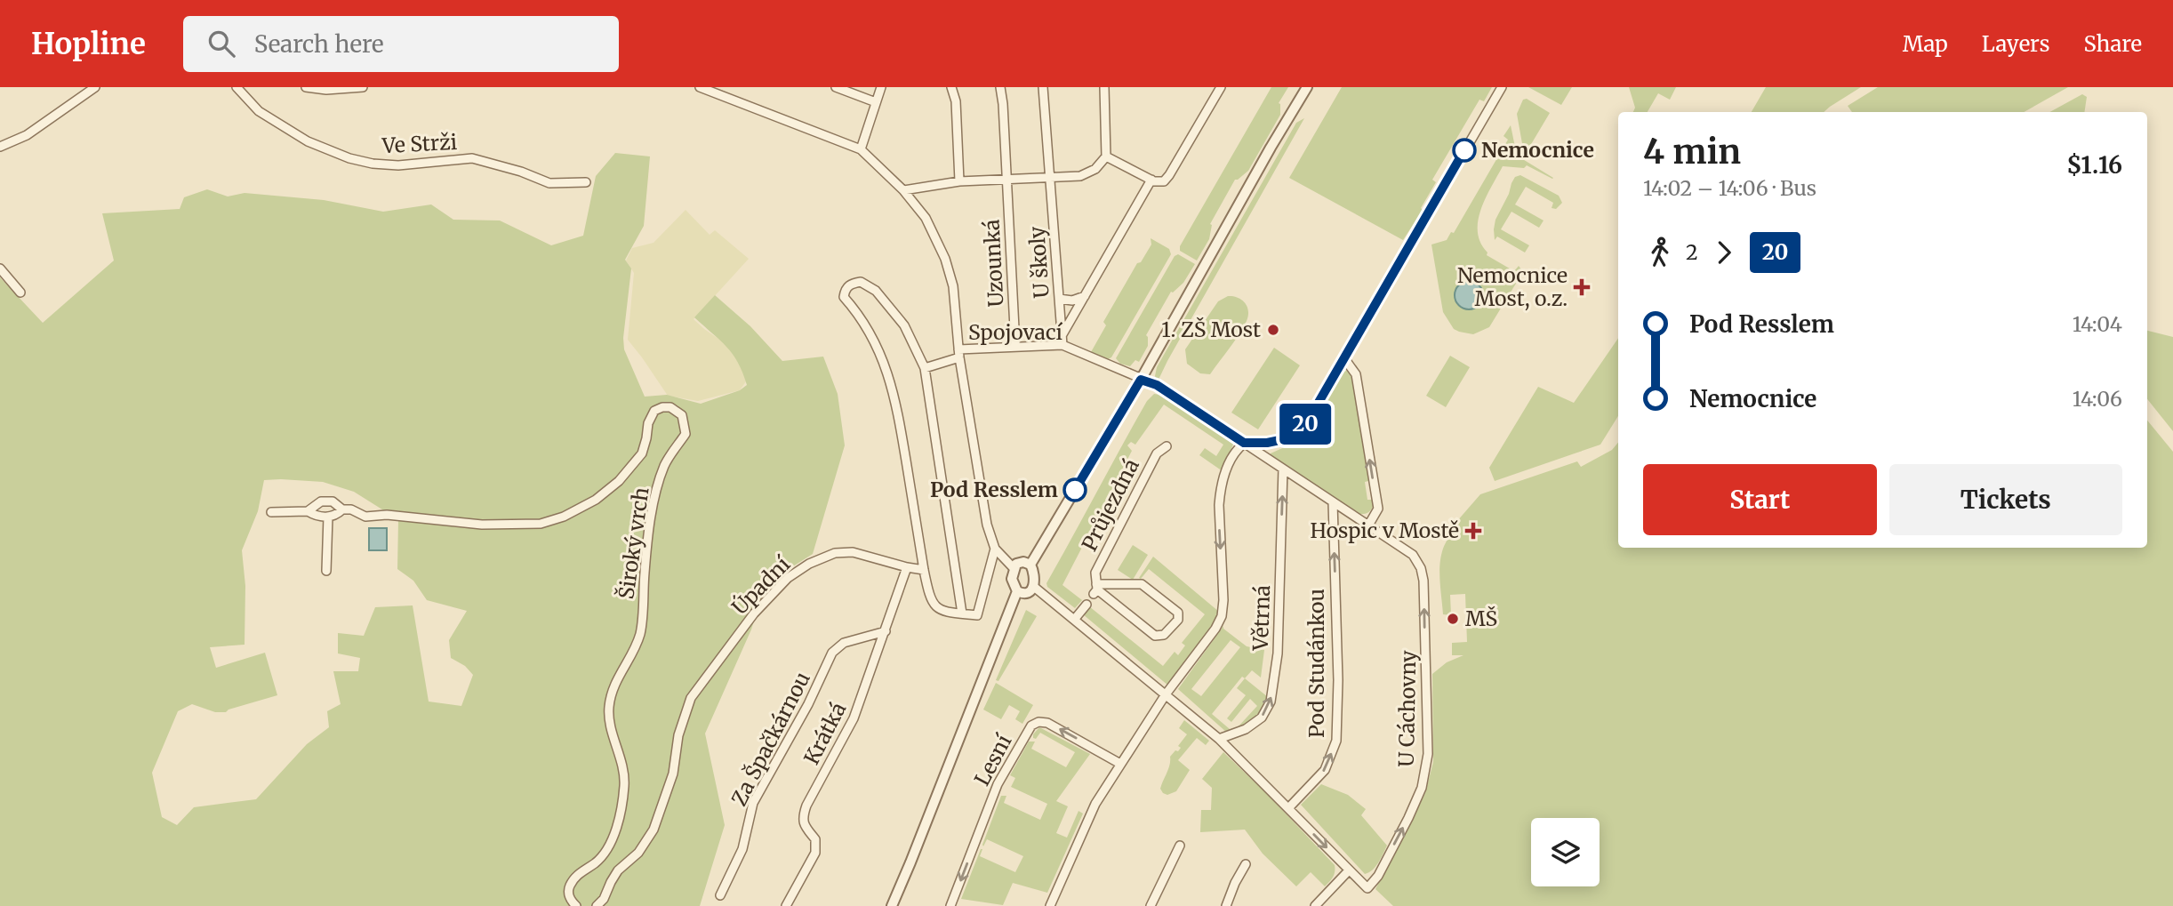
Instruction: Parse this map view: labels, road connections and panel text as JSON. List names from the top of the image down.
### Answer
{
  "streets": {
    "street": [
      "Ve Strži",
      "U školy",
      "Uzounká",
      "Spojovací",
      "Průjezdná",
      "Široký vrch",
      "Úpadní",
      "Větrná",
      "Pod Studánkou",
      "U Cáchovny",
      "Krátká",
      "Za Špačkárnou",
      "Lesní"
    ]
  },
  "crossings": [
    ["U školy", "Spojovací"],
    ["Uzounká", "Spojovací"],
    ["Spojovací", "Větrná"],
    ["Spojovací", "Pod Studánkou"],
    ["Spojovací", "U Cáchovny"],
    ["Úpadní", "Krátká"],
    ["Krátká", "Za Špačkárnou"]
  ],
  "one_way": ["Pod Studánkou", "U Cáchovny"],
  "places": {
    "other": [
      "Nemocnice",
      "1. ZŠ Most",
      "Pod Resslem",
      "MŠ"
    ],
    "health": ["Nemocnice Most, o.z.", "Hospic v Mostě"]
  },
  "lines": ["bus line 20"],
  "page": {
    "header": "Hopline",
    "search": "Search here",
    "nav": ["Map", "Layers", "Share"],
    "on_map": "20",
    "heading": ["4 min", "14:02 – 14:06 · Bus", "$1.16"],
    "legs": ["2", "20"],
    "list": [
      {
        "name": "Pod Resslem",
        "value": "14:04"
      },
      {
        "name": "Nemocnice",
        "value": "14:06"
      }
    ],
    "buttons": ["Start", "Tickets"]
  }
}
